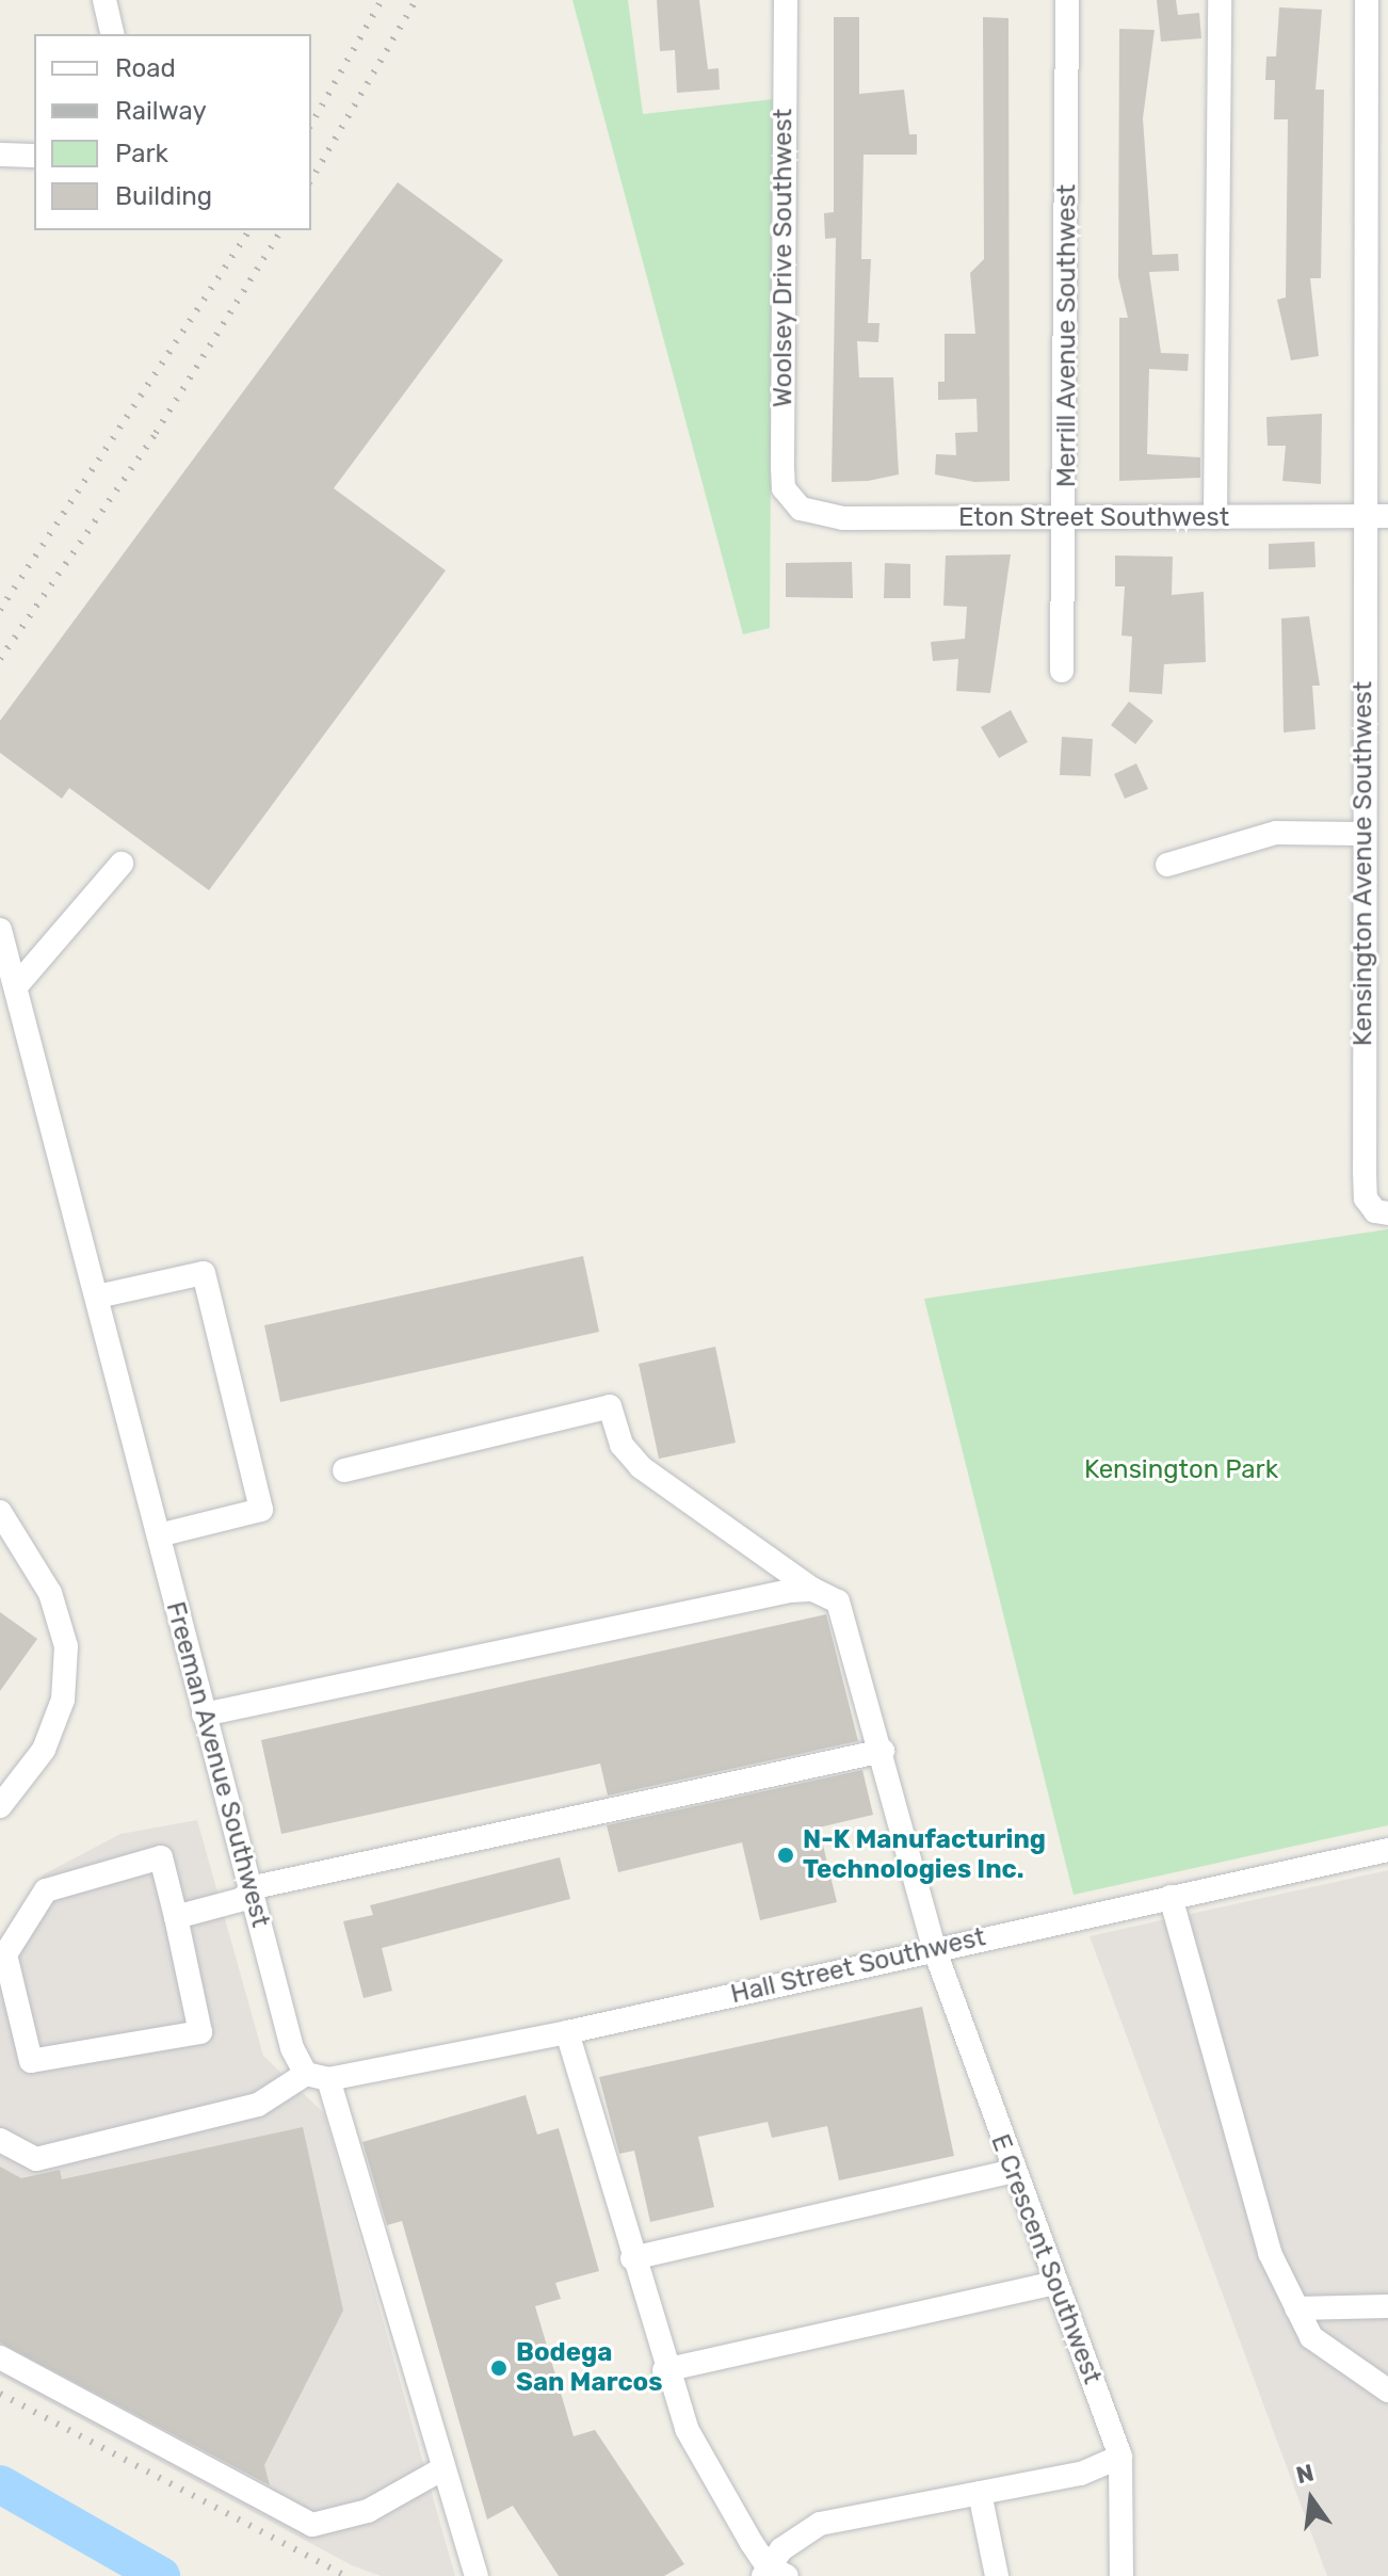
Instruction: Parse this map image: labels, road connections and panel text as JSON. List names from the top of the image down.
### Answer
{
  "streets": {
    "street": [
      "Woolsey Drive Southwest",
      "Merrill Avenue Southwest",
      "Eton Street Southwest",
      "Kensington Avenue Southwest",
      "Freeman Avenue Southwest",
      "Hall Street Southwest",
      "E Crescent Southwest"
    ]
  },
  "crossings": [
    ["Woolsey Drive Southwest", "Eton Street Southwest"],
    ["Merrill Avenue Southwest", "Eton Street Southwest"],
    ["Eton Street Southwest", "Kensington Avenue Southwest"],
    ["Freeman Avenue Southwest", "Hall Street Southwest"],
    ["Hall Street Southwest", "E Crescent Southwest"]
  ],
  "parks": ["Kensington Park"],
  "places": ["N-K Manufacturing Technologies Inc.", "Bodega San Marcos"],
  "legend": [
    "Road",
    "Railway",
    "Park",
    "Building"
  ],
  "north": "top"
}
